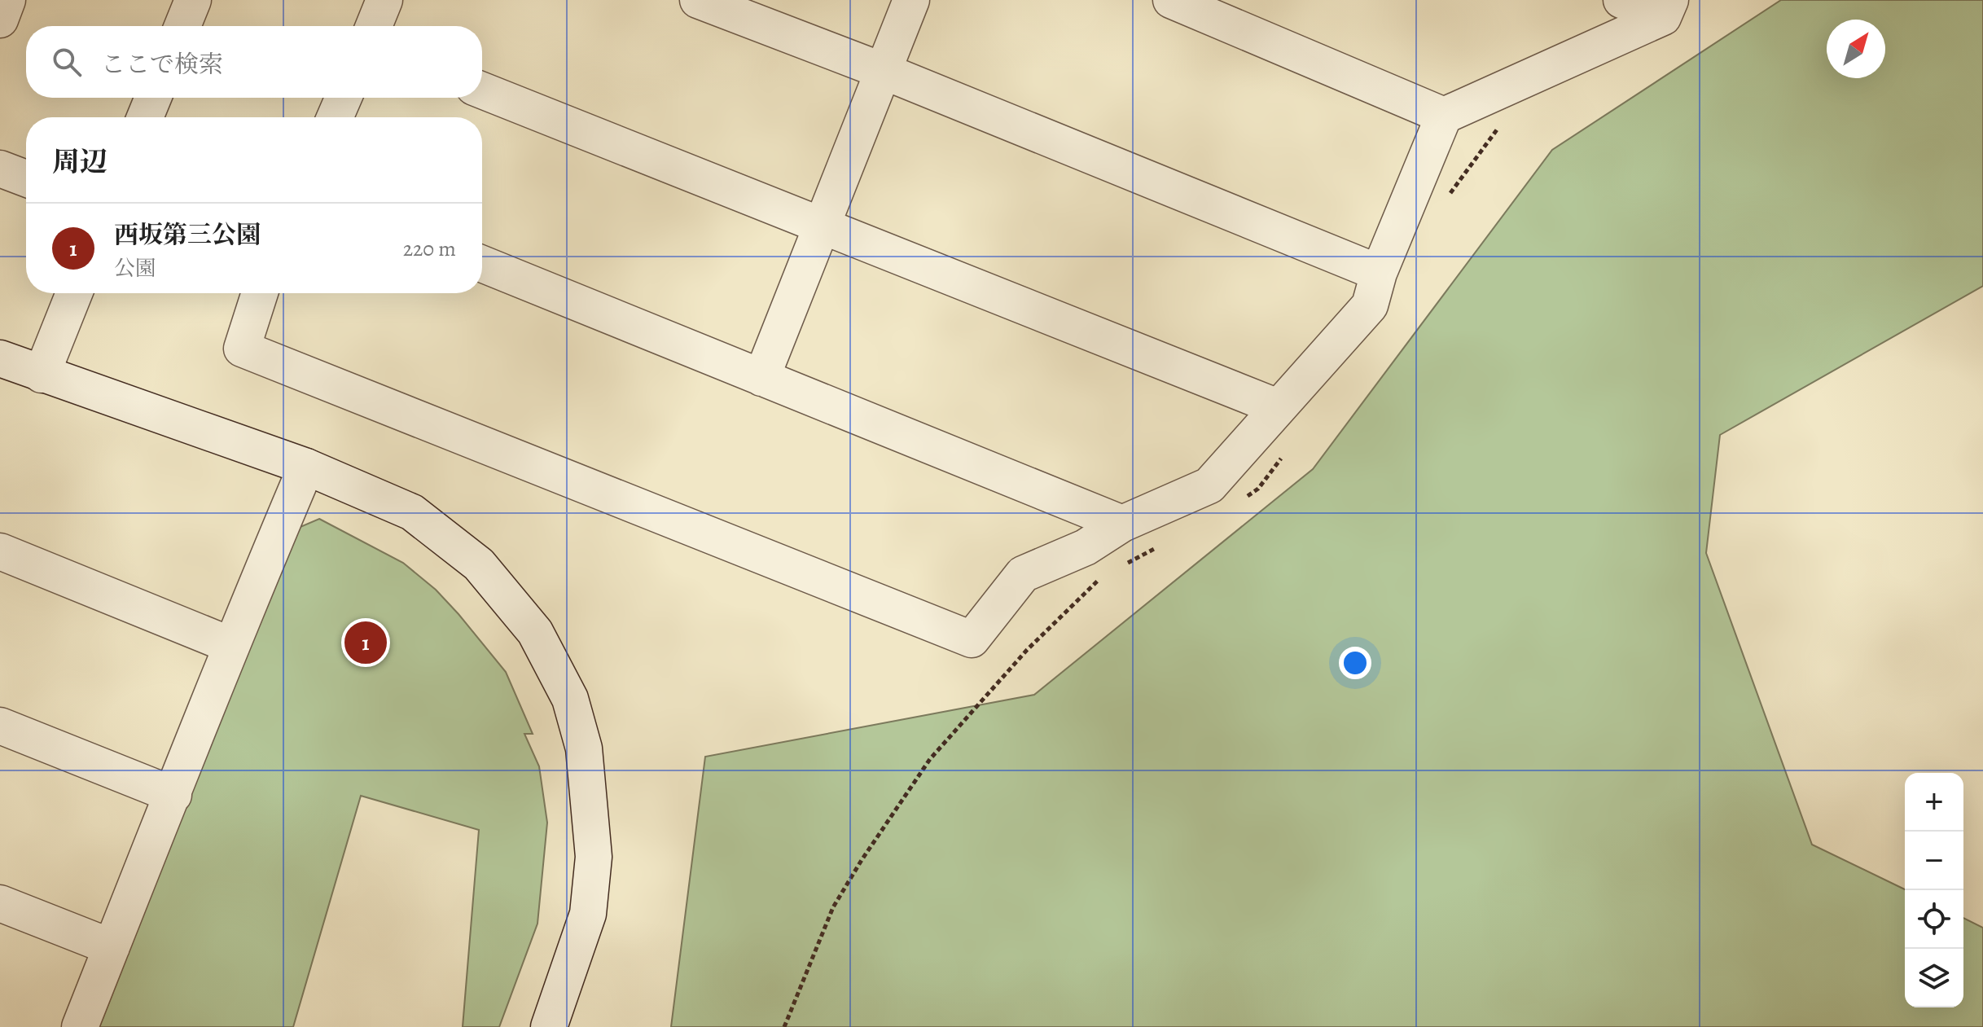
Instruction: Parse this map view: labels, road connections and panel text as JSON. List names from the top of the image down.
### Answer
{
  "north": "top right",
  "page": {
    "search": "ここで検索",
    "heading": "周辺",
    "list": [
      {
        "mark": "1",
        "name": "西坂第三公園",
        "note": "公園",
        "value": "220 m"
      }
    ],
    "pins": "1",
    "map_buttons": ["+", "−"]
  }
}
